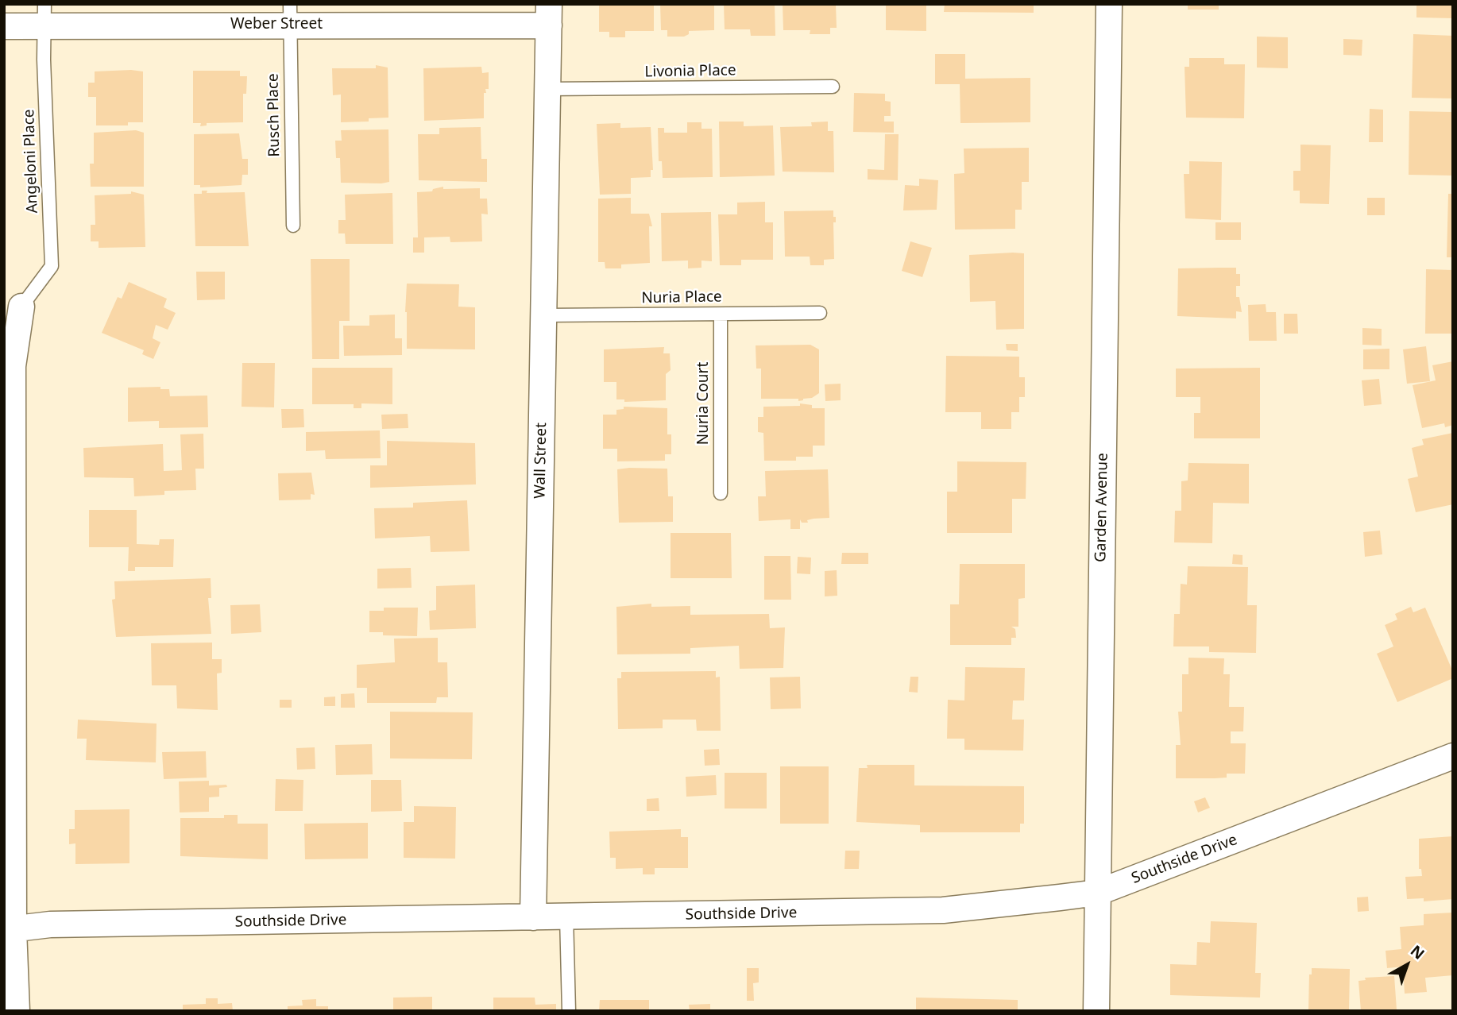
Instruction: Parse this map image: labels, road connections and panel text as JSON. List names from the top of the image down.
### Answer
{
  "streets": {
    "street": [
      "Weber Street",
      "Wall Street",
      "Garden Avenue",
      "Southside Drive"
    ],
    "lane": [
      "Livonia Place",
      "Rusch Place",
      "Angeloni Place",
      "Nuria Place",
      "Nuria Court"
    ]
  },
  "crossings": [
    ["Weber Street", "Rusch Place"],
    ["Weber Street", "Angeloni Place"],
    ["Weber Street", "Wall Street"],
    ["Livonia Place", "Wall Street"],
    ["Nuria Place", "Nuria Court"],
    ["Nuria Place", "Wall Street"],
    ["Wall Street", "Southside Drive"],
    ["Garden Avenue", "Southside Drive"]
  ],
  "north": "top right"
}
